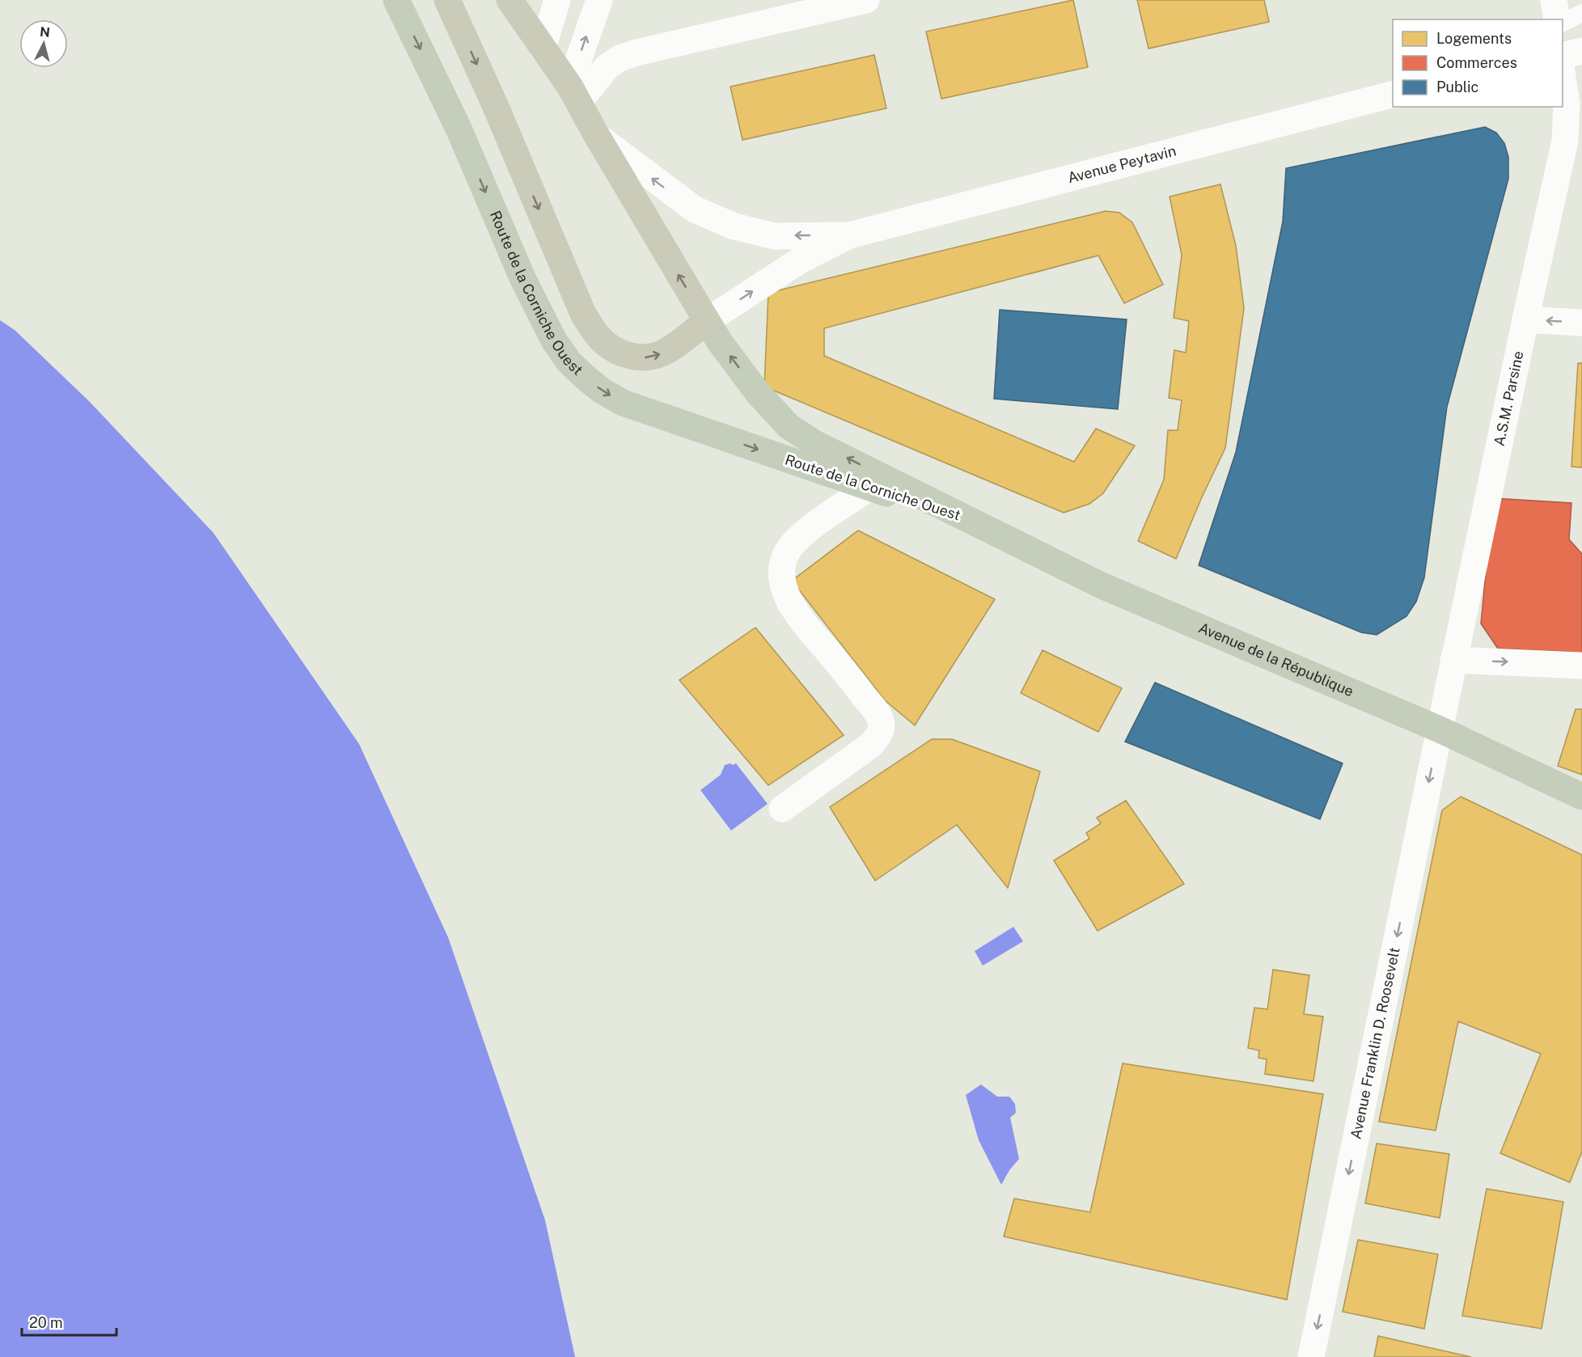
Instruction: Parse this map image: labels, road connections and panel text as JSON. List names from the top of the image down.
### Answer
{
  "streets": {
    "highway": ["Route de la Corniche Ouest"],
    "main road": ["Avenue de la République"],
    "street": ["Avenue Peytavin", "A.S.M. Parsine", "Avenue Franklin D. Roosevelt"]
  },
  "crossings": [
    ["Route de la Corniche Ouest", "Avenue de la République"],
    ["A.S.M. Parsine", "Avenue de la République"],
    ["A.S.M. Parsine", "Avenue Franklin D. Roosevelt"],
    ["Avenue de la République", "Avenue Franklin D. Roosevelt"]
  ],
  "one_way": ["Avenue Franklin D. Roosevelt"],
  "legend": ["Logements", "Commerces", "Public"],
  "scale_bar": "20 m",
  "north": "top"
}
